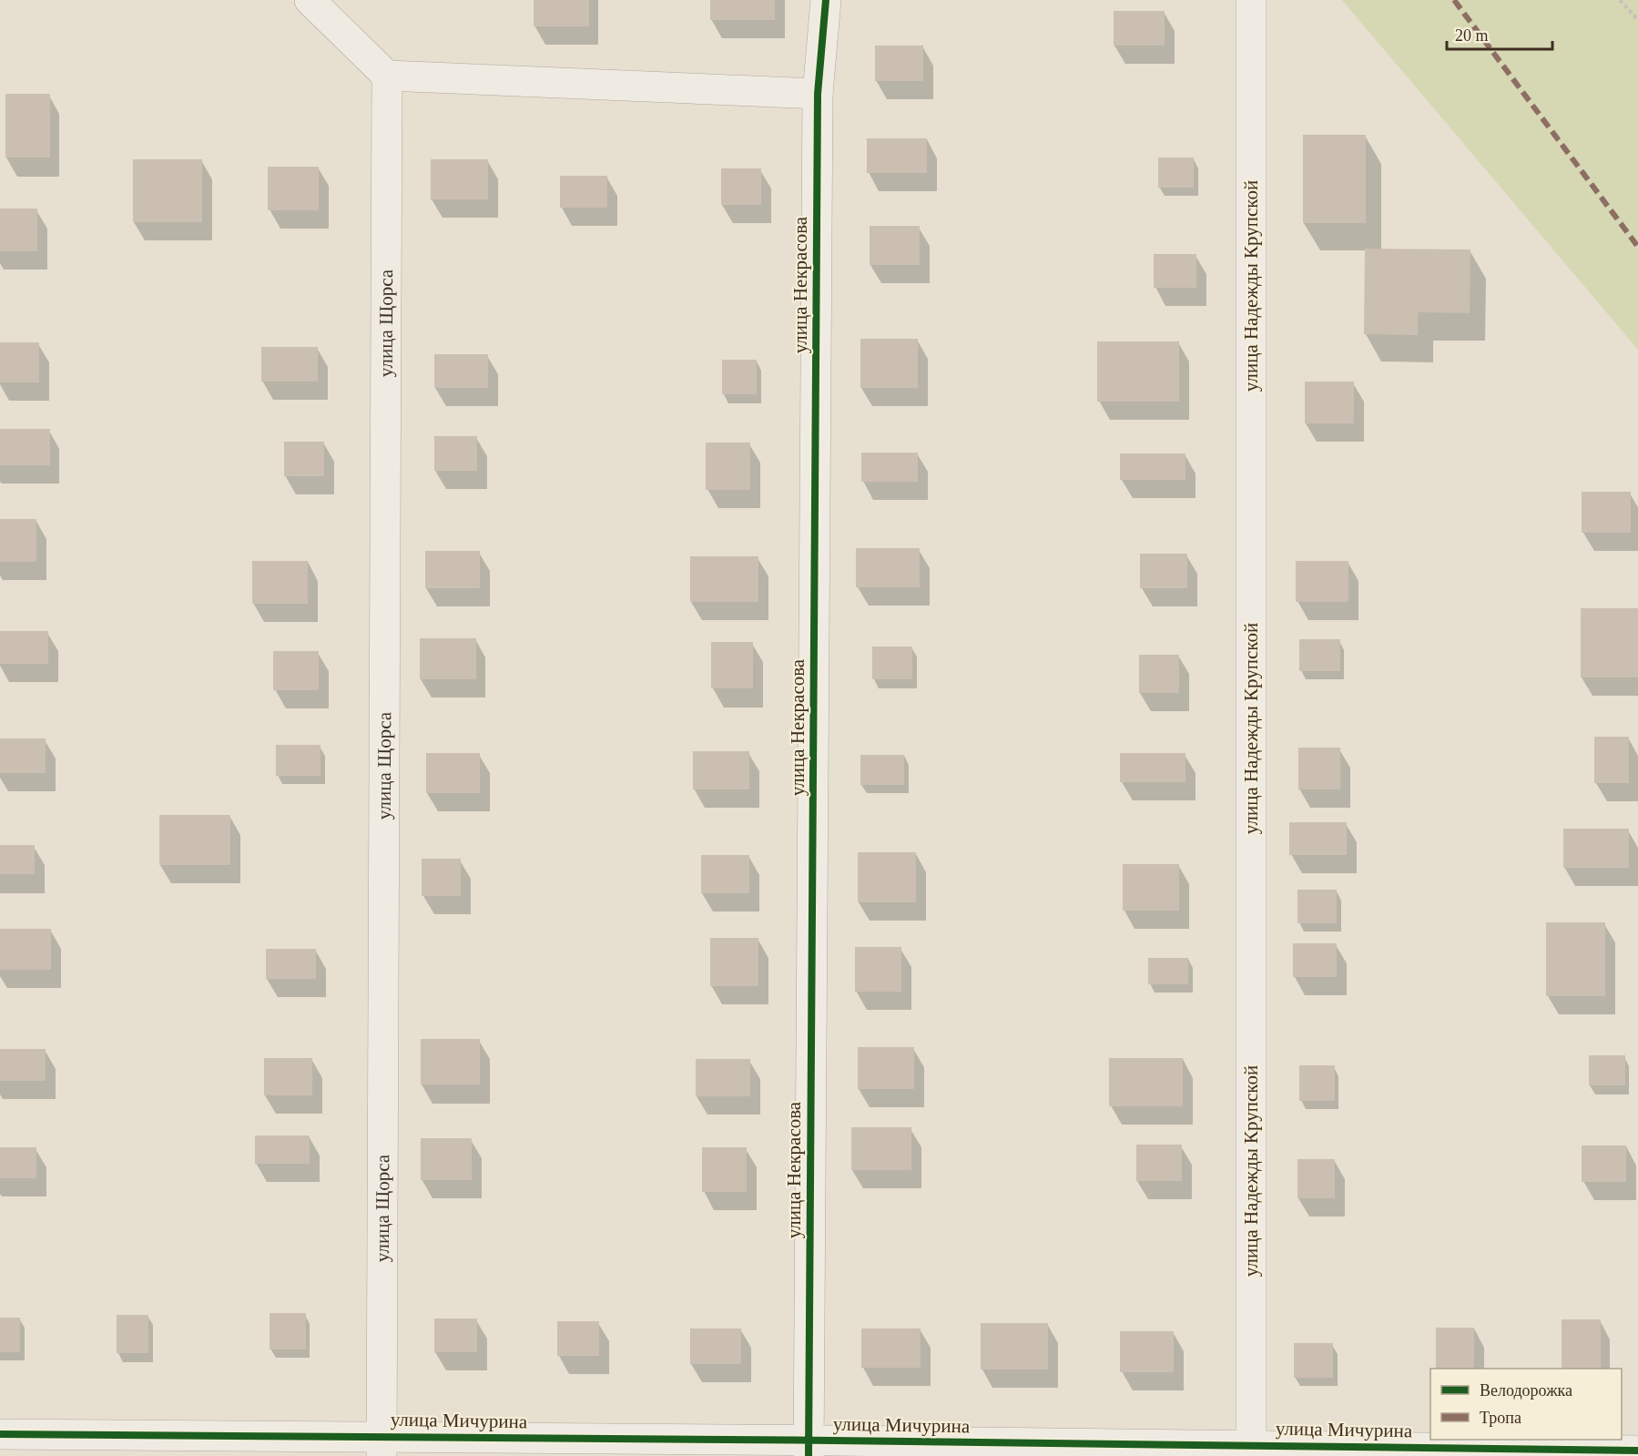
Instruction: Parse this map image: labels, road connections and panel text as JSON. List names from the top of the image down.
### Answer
{
  "streets": {
    "street": [
      "улица Некрасова",
      "улица Надежды Крупской",
      "улица Щорса",
      "улица Мичурина"
    ]
  },
  "crossings": [
    ["улица Некрасова", "улица Мичурина"],
    ["улица Надежды Крупской", "улица Мичурина"],
    ["улица Щорса", "улица Мичурина"]
  ],
  "legend": ["Велодорожка", "Тропа"],
  "scale_bar": "20 m"
}
